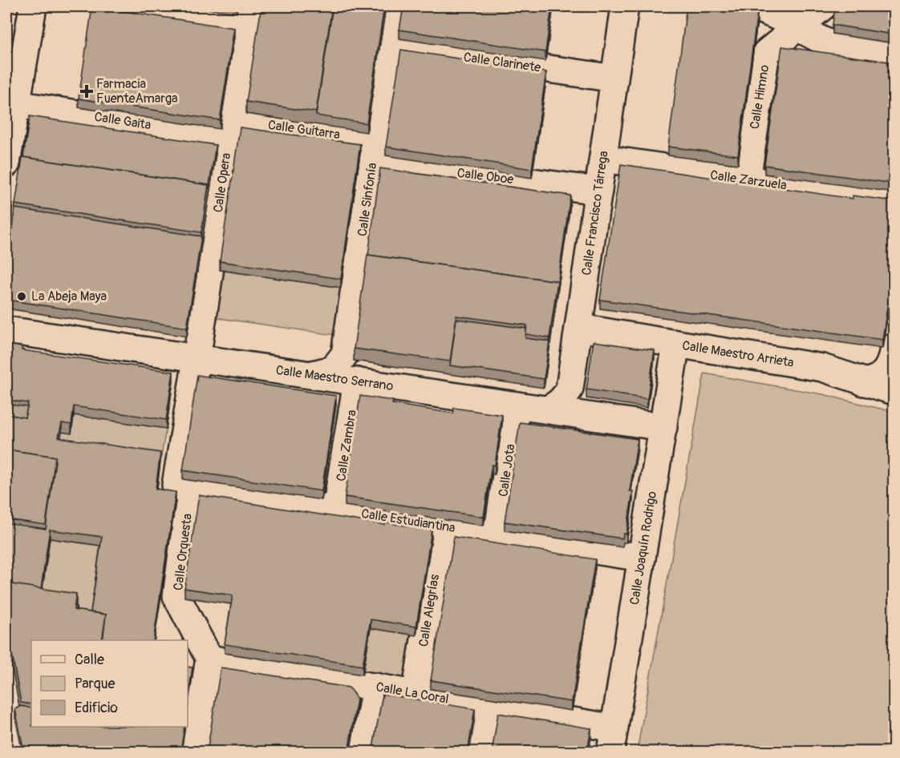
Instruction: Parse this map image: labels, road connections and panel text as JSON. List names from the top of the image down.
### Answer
{
  "streets": {
    "street": [
      "Calle Clarinete",
      "Calle Himno",
      "Calle Gaita",
      "Calle Guitarra",
      "Calle Oboe",
      "Calle Zarzuela",
      "Calle Opera",
      "Calle Sinfonía",
      "Calle Francisco Tárrega",
      "Calle Maestro Arrieta",
      "Calle Maestro Serrano",
      "Calle Zambra",
      "Calle Jota",
      "Calle Estudiantina",
      "Calle Joaquín Rodrigo",
      "Calle Orquesta",
      "Calle Alegrías",
      "Calle La Coral"
    ]
  },
  "crossings": [
    ["Calle Clarinete", "Calle Sinfonía"],
    ["Calle Clarinete", "Calle Francisco Tárrega"],
    ["Calle Himno", "Calle Zarzuela"],
    ["Calle Gaita", "Calle Guitarra"],
    ["Calle Gaita", "Calle Opera"],
    ["Calle Guitarra", "Calle Oboe"],
    ["Calle Guitarra", "Calle Opera"],
    ["Calle Guitarra", "Calle Sinfonía"],
    ["Calle Oboe", "Calle Sinfonía"],
    ["Calle Oboe", "Calle Francisco Tárrega"],
    ["Calle Zarzuela", "Calle Francisco Tárrega"],
    ["Calle Opera", "Calle Maestro Serrano"],
    ["Calle Opera", "Calle Orquesta"],
    ["Calle Sinfonía", "Calle Maestro Serrano"],
    ["Calle Francisco Tárrega", "Calle Maestro Arrieta"],
    ["Calle Francisco Tárrega", "Calle Maestro Serrano"],
    ["Calle Maestro Arrieta", "Calle Joaquín Rodrigo"],
    ["Calle Maestro Serrano", "Calle Zambra"],
    ["Calle Maestro Serrano", "Calle Jota"],
    ["Calle Maestro Serrano", "Calle Joaquín Rodrigo"],
    ["Calle Maestro Serrano", "Calle Orquesta"],
    ["Calle Zambra", "Calle Estudiantina"],
    ["Calle Jota", "Calle Estudiantina"],
    ["Calle Estudiantina", "Calle Joaquín Rodrigo"],
    ["Calle Estudiantina", "Calle Orquesta"],
    ["Calle Estudiantina", "Calle Alegrías"],
    ["Calle Joaquín Rodrigo", "Calle La Coral"],
    ["Calle Orquesta", "Calle La Coral"],
    ["Calle Alegrías", "Calle La Coral"]
  ],
  "places": {
    "health": ["Farmacia FuenteAmarga"],
    "other": ["La Abeja Maya"]
  },
  "legend": ["Calle", "Parque", "Edificio"]
}
